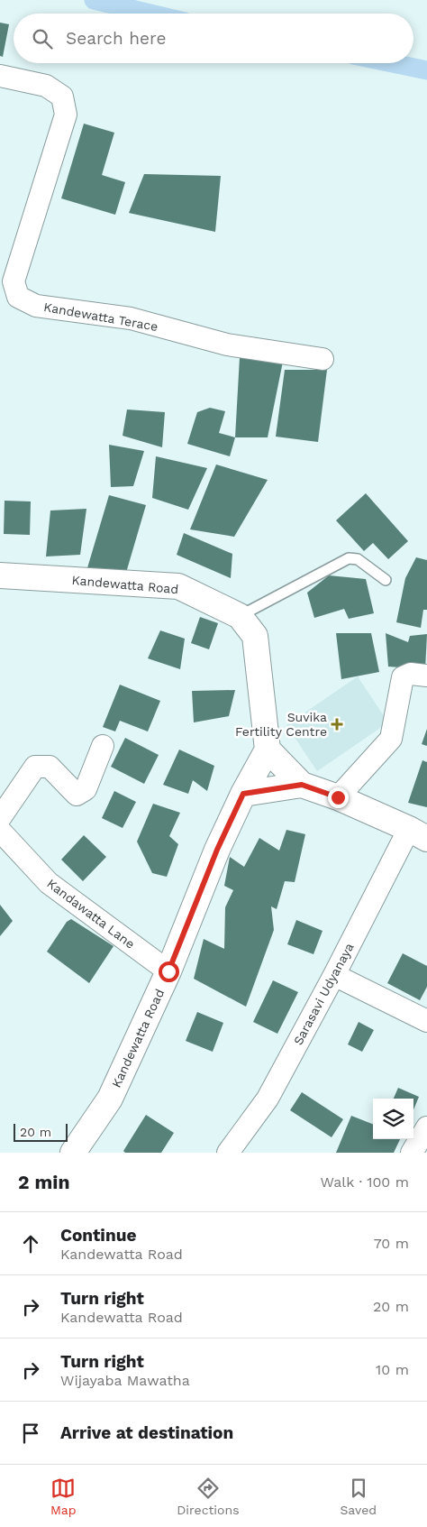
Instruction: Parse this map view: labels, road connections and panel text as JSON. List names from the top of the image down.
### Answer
{
  "streets": {
    "street": [
      "Kandewatta Terace",
      "Kandewatta Road",
      "Kandawatta Lane",
      "Sarasavi Udyanaya"
    ]
  },
  "crossings": [
    ["Kandewatta Road", "Kandawatta Lane"]
  ],
  "places": {
    "health": ["Suvika Fertility Centre"]
  },
  "scale_bar": "20 m",
  "page": {
    "search": "Search here",
    "scale": "20 m",
    "heading": ["2 min", "Walk · 100 m"],
    "list": [
      ["Continue", "Kandewatta Road", "70 m"],
      ["Turn right", "Kandewatta Road", "20 m"],
      ["Turn right", "Wijayaba Mawatha", "10 m"],
      "Arrive at destination"
    ],
    "nav": ["Map", "Directions", "Saved"]
  }
}
